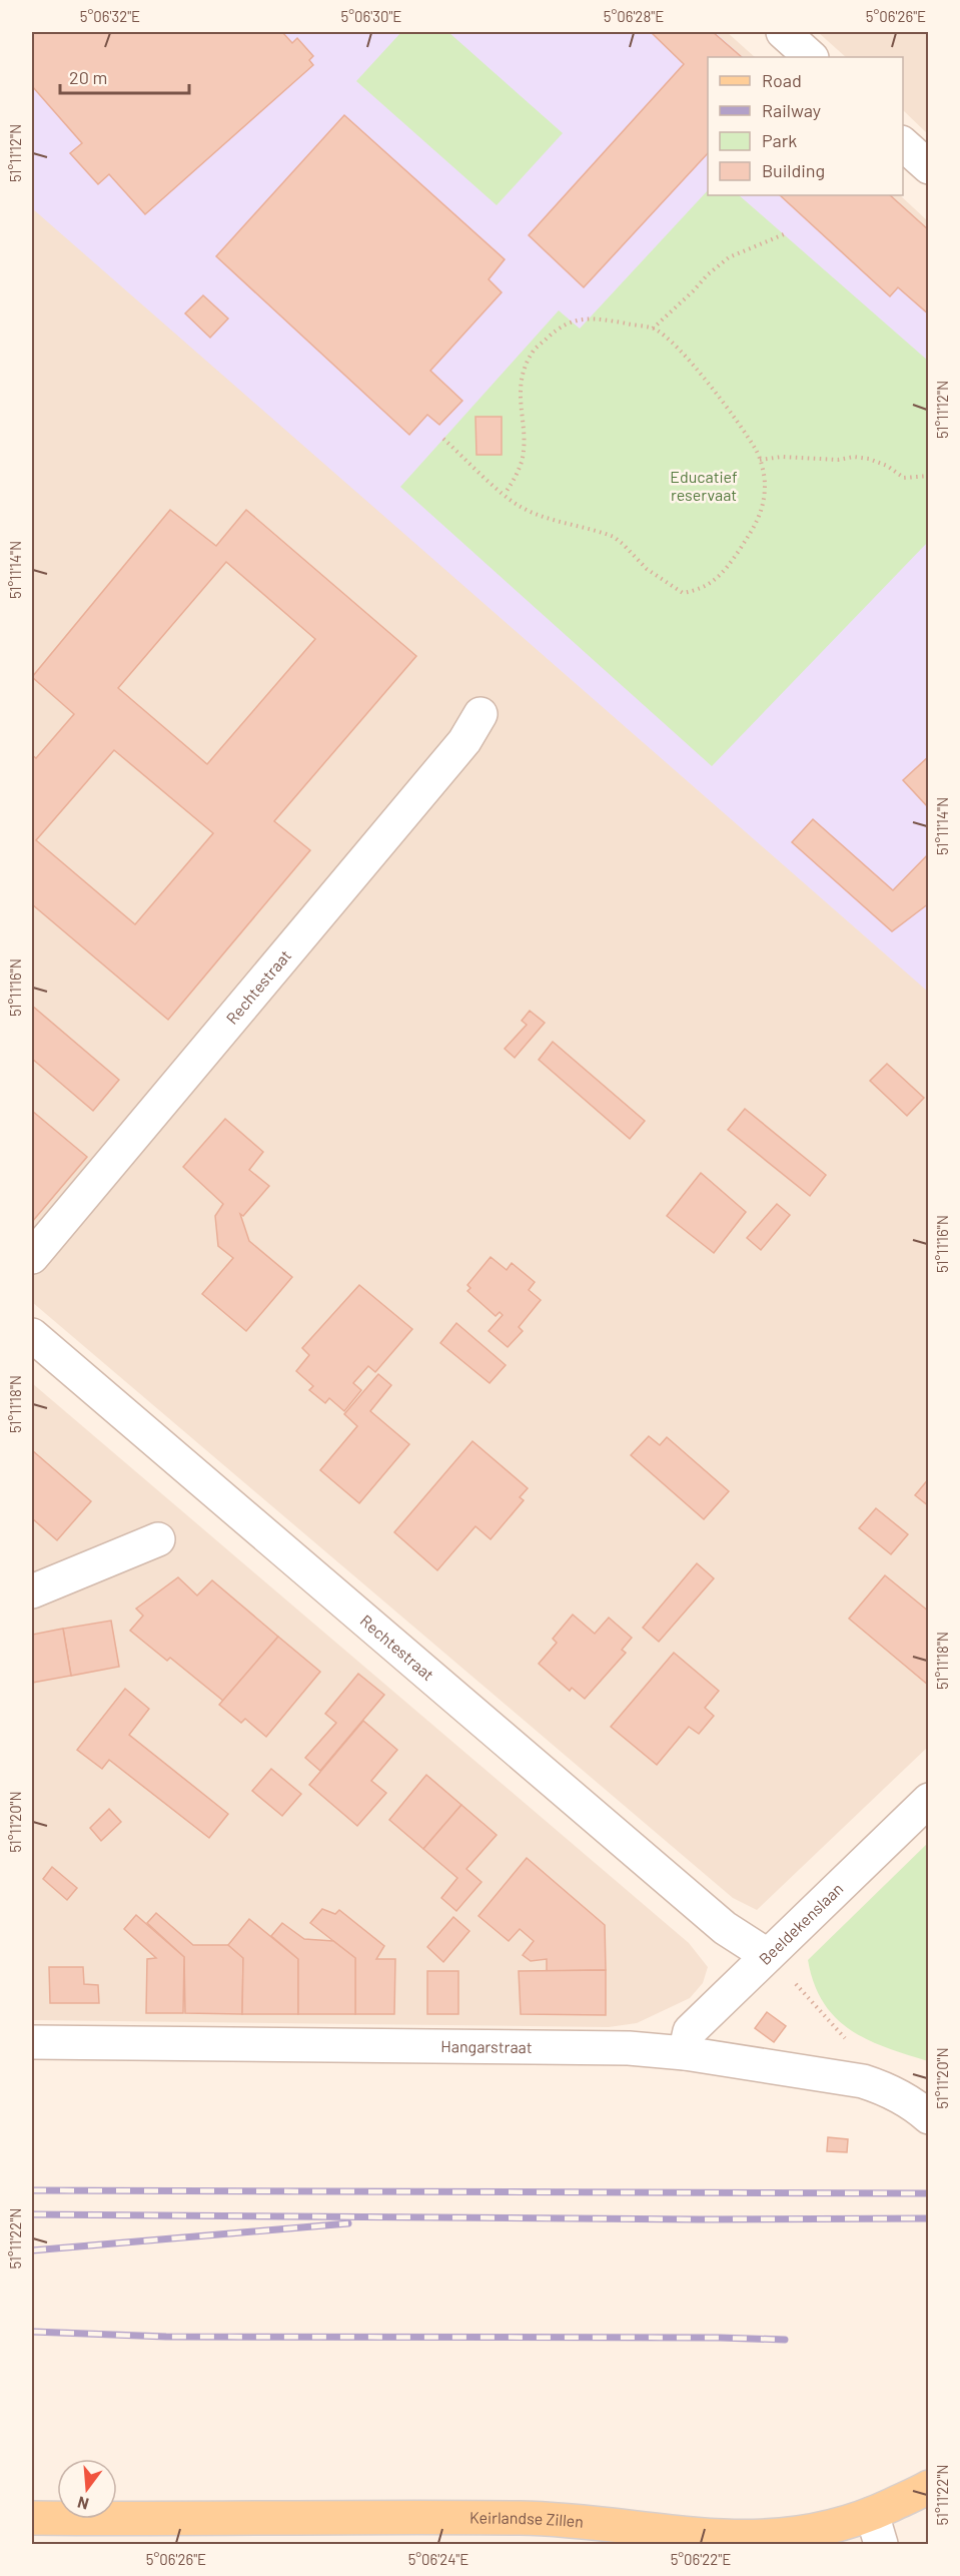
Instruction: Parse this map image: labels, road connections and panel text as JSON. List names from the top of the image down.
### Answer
{
  "streets": {
    "main road": ["Keirlandse Zillen"],
    "street": ["Rechtestraat", "Beeldekenslaan", "Hangarstraat"]
  },
  "crossings": [
    ["Rechtestraat", "Beeldekenslaan"],
    ["Beeldekenslaan", "Hangarstraat"]
  ],
  "parks": ["Educatief reservaat"],
  "legend": [
    "Road",
    "Railway",
    "Park",
    "Building"
  ],
  "scale_bar": "20 m",
  "north": "bottom",
  "coordinates": [
    "5°06'32\"E",
    "5°06'30\"E",
    "5°06'28\"E",
    "5°06'26\"E",
    "51°11'12\"N",
    "51°11'14\"N",
    "51°11'16\"N",
    "51°11'18\"N",
    "51°11'20\"N",
    "51°11'22\"N",
    "5°06'24\"E",
    "5°06'22\"E"
  ]
}
